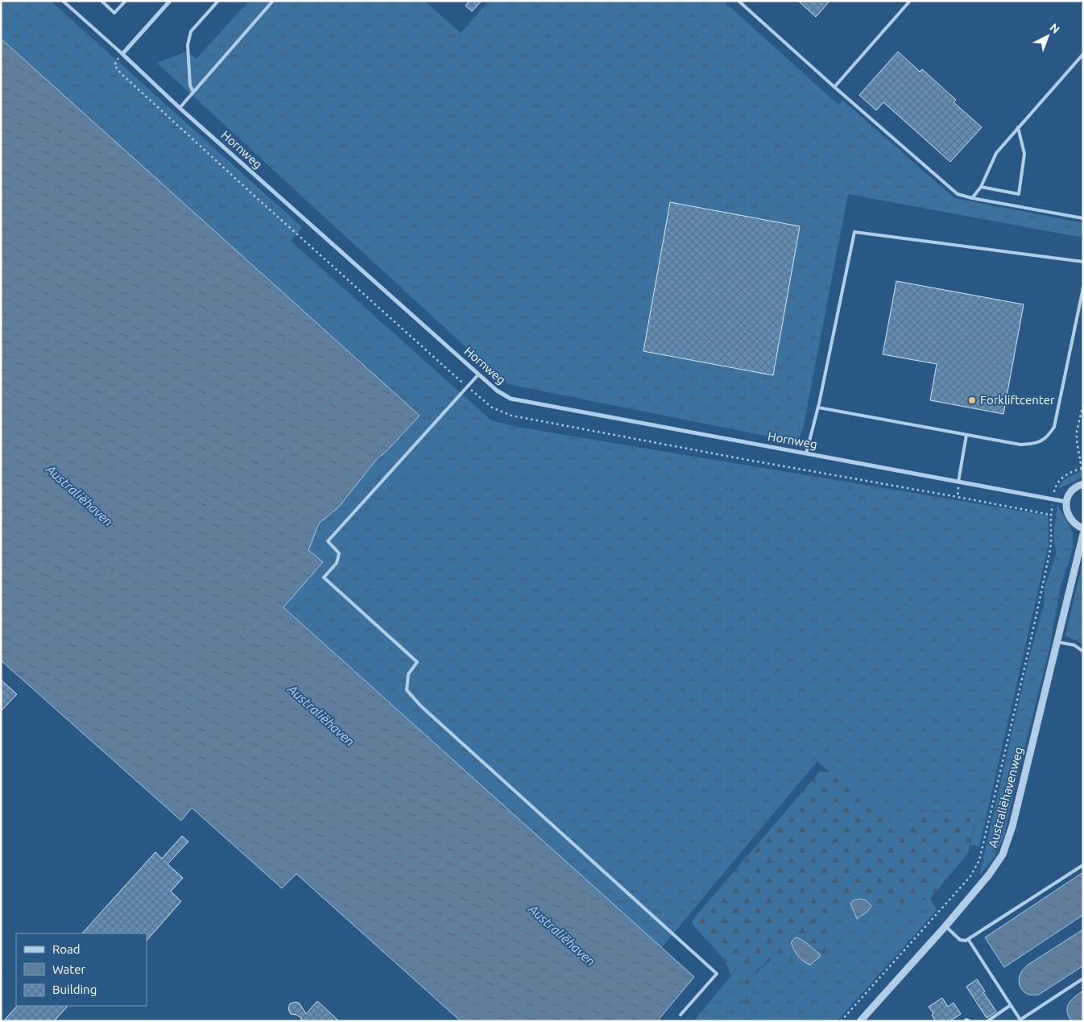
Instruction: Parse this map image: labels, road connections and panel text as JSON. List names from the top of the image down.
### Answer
{
  "streets": {
    "street": ["Hornweg", "Australiëhavenweg"]
  },
  "water": ["Australiëhaven"],
  "places": ["Forkliftcenter"],
  "legend": ["Road", "Water", "Building"],
  "north": "top right"
}
